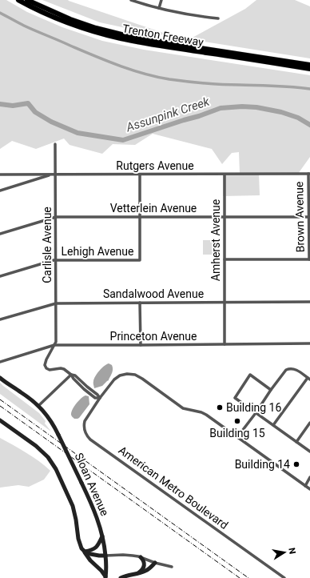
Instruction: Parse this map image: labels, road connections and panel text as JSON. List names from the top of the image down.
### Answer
{
  "streets": {
    "highway": ["Trenton Freeway"],
    "main road": ["Sloan Avenue"],
    "street": [
      "Rutgers Avenue",
      "Vetterlein Avenue",
      "Brown Avenue",
      "Amherst Avenue",
      "Carlisle Avenue",
      "Lehigh Avenue",
      "Sandalwood Avenue",
      "Princeton Avenue",
      "American Metro Boulevard"
    ]
  },
  "crossings": [
    ["Rutgers Avenue", "Brown Avenue"],
    ["Rutgers Avenue", "Amherst Avenue"],
    ["Rutgers Avenue", "Carlisle Avenue"],
    ["Vetterlein Avenue", "Brown Avenue"],
    ["Vetterlein Avenue", "Amherst Avenue"],
    ["Vetterlein Avenue", "Carlisle Avenue"],
    ["Vetterlein Avenue", "Lehigh Avenue"],
    ["Amherst Avenue", "Sandalwood Avenue"],
    ["Amherst Avenue", "Princeton Avenue"],
    ["Carlisle Avenue", "Lehigh Avenue"],
    ["Carlisle Avenue", "Sandalwood Avenue"],
    ["Carlisle Avenue", "Princeton Avenue"]
  ],
  "water": ["Assunpink Creek"],
  "places": ["Building 16", "Building 15", "Building 14"],
  "north": "right"
}
